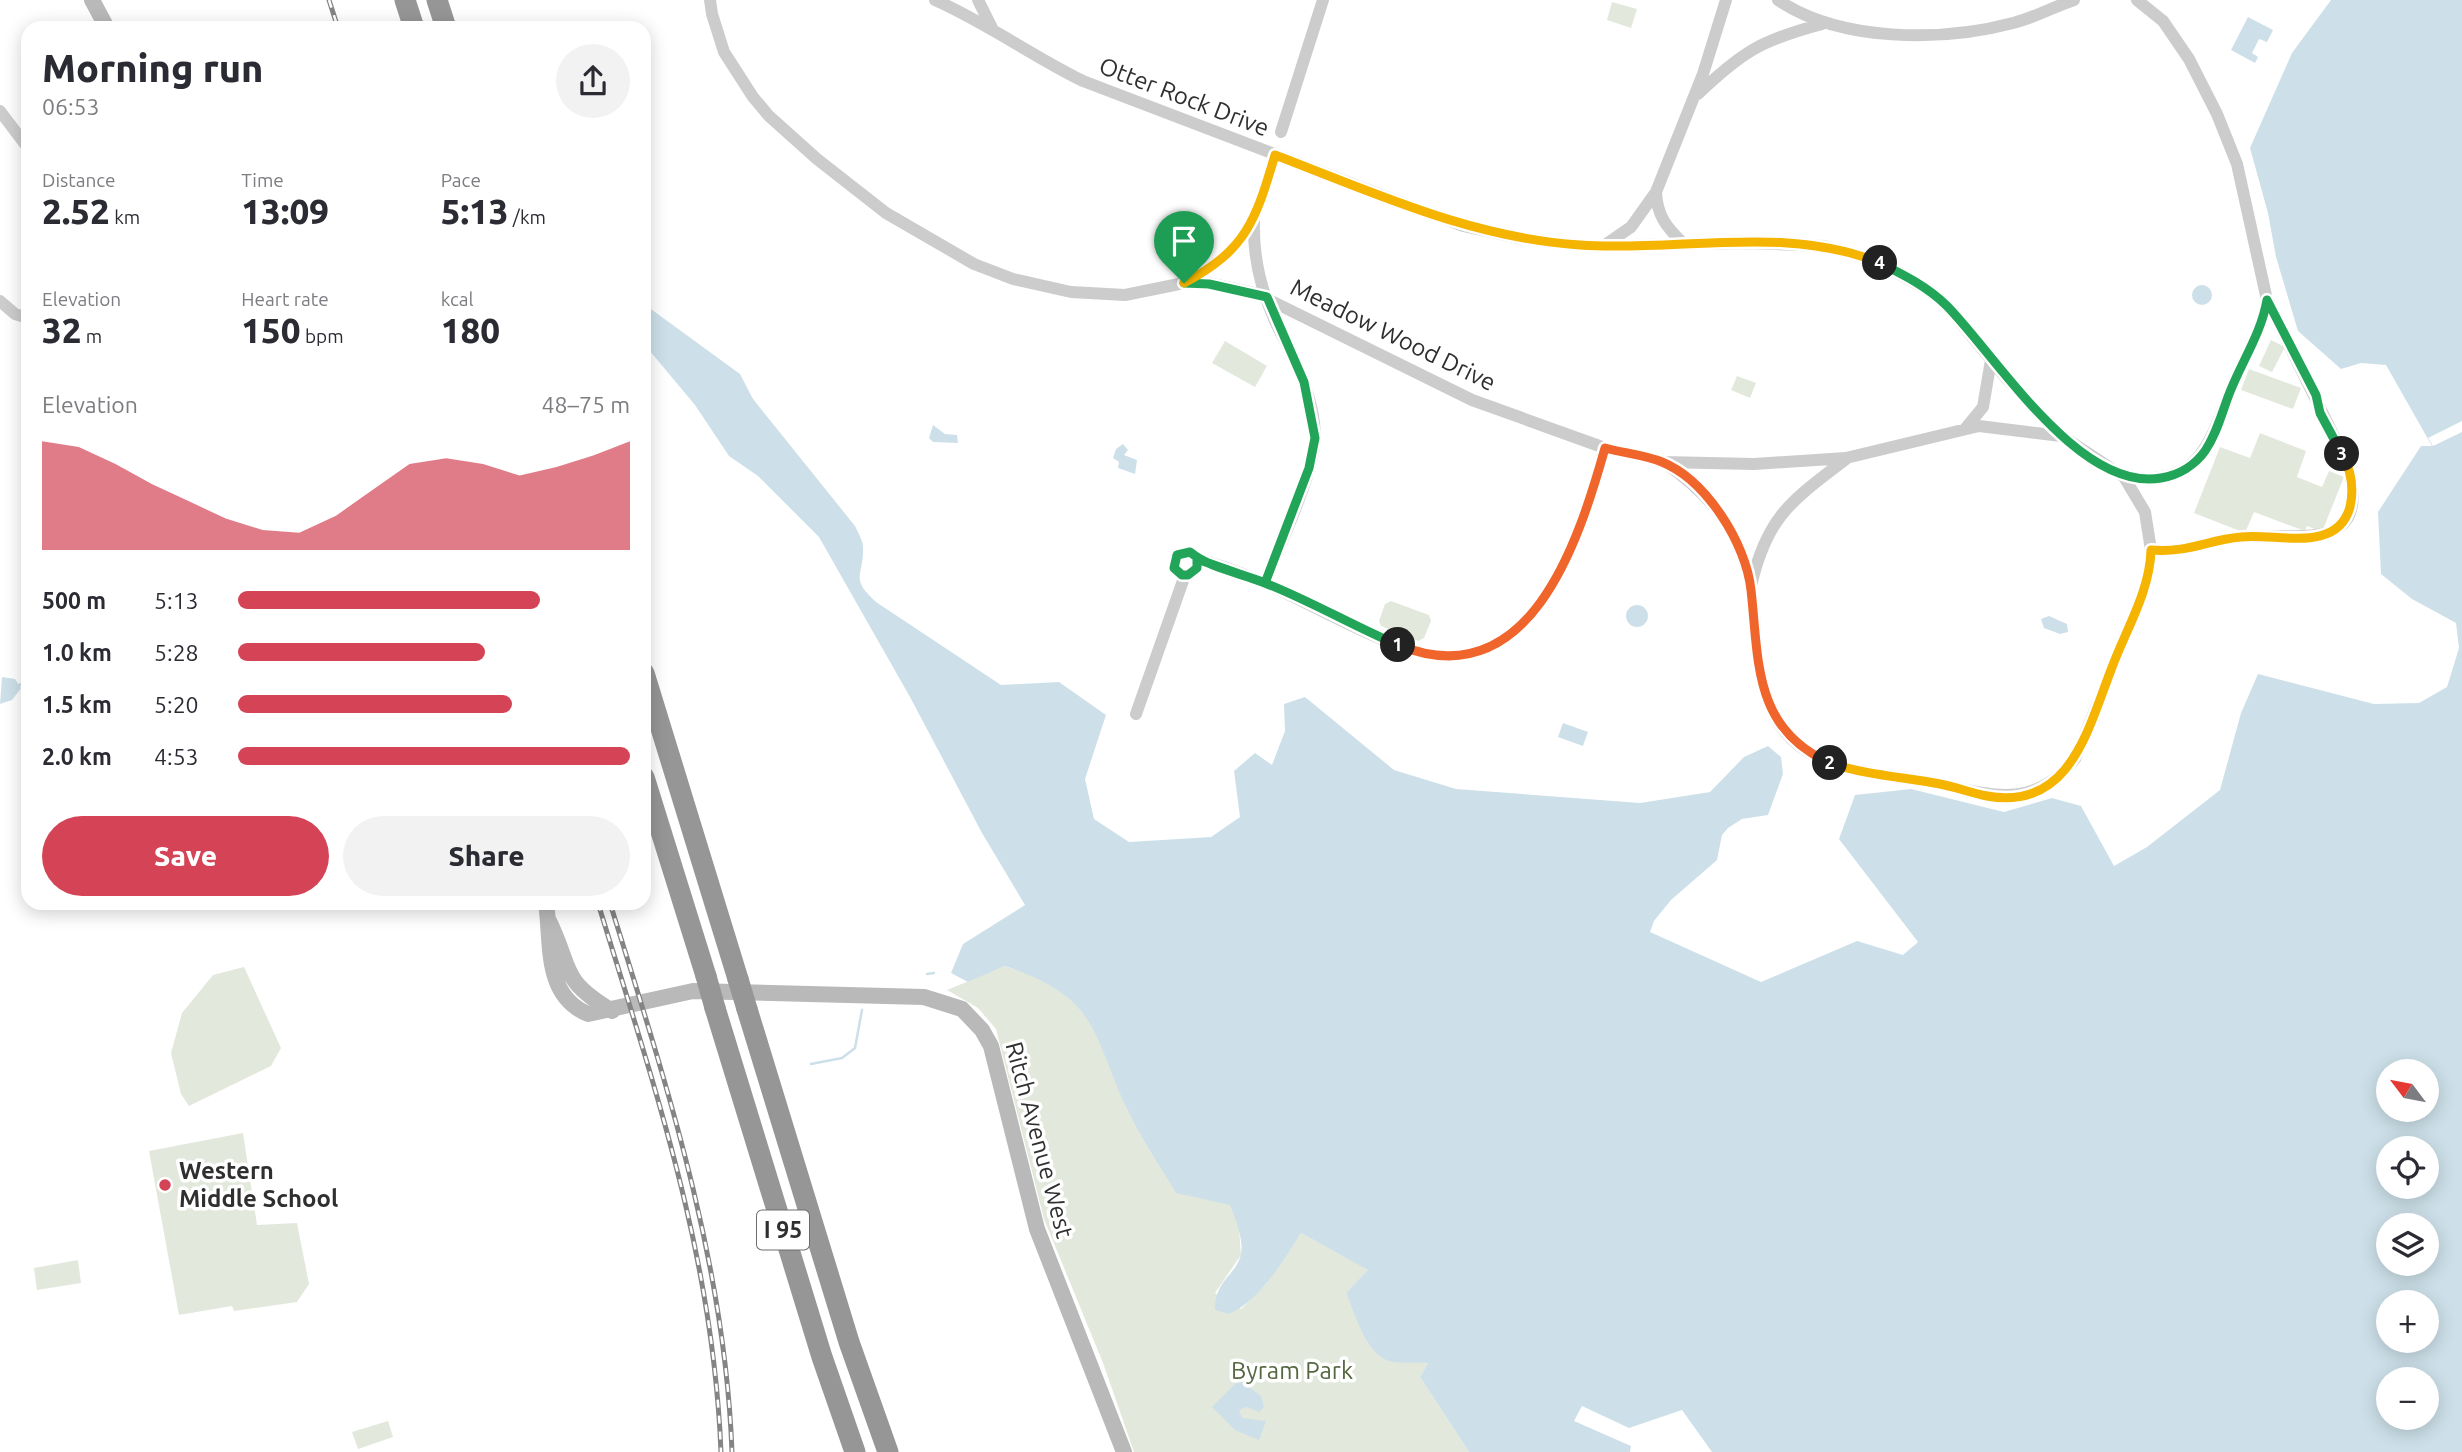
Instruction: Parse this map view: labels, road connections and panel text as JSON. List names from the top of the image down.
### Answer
{
  "streets": {
    "highway": ["I 95"],
    "main road": ["Ritch Avenue West"],
    "street": ["Otter Rock Drive", "Meadow Wood Drive"]
  },
  "crossings": [
    ["Otter Rock Drive", "Meadow Wood Drive"]
  ],
  "parks": ["Byram Park"],
  "places": ["Western Middle School"],
  "north": "top left",
  "page": {
    "heading": ["Morning run", "06:53"],
    "stats": [
      ["Distance", "2.52 km"],
      ["Time", "13:09"],
      ["Pace", "5:13 /km"],
      ["Elevation", "32 m"],
      ["Heart rate", "150 bpm"],
      ["kcal", "180"]
    ],
    "pins": [
      "4",
      "3",
      "1",
      "2"
    ],
    "chart": ["Elevation", "48–75 m"],
    "list": [
      {
        "name": "500 m",
        "note": "5:13"
      },
      {
        "name": "1.0 km",
        "note": "5:28"
      },
      {
        "name": "1.5 km",
        "note": "5:20"
      },
      {
        "name": "2.0 km",
        "note": "4:53"
      }
    ],
    "buttons": ["Save", "Share"],
    "map_buttons": ["+", "−"]
  }
}
